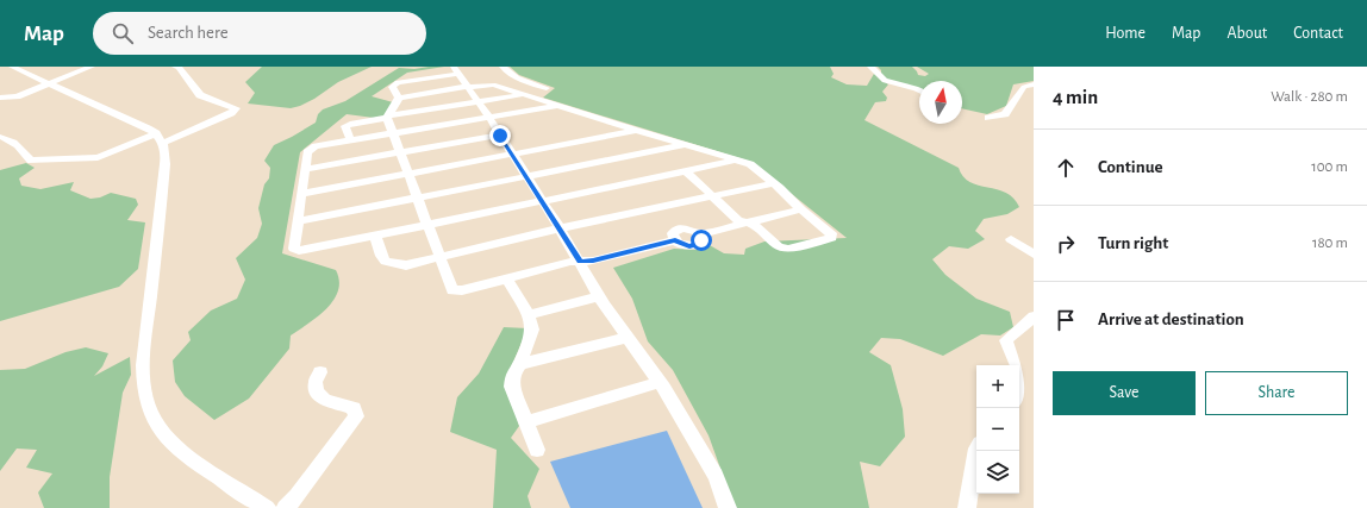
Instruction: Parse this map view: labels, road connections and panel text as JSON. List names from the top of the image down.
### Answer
{
  "north": "top",
  "page": {
    "header": "Map",
    "search": "Search here",
    "nav": [
      "Home",
      "Map",
      "About",
      "Contact"
    ],
    "heading": ["4 min", "Walk · 280 m"],
    "list": [
      ["Continue", "100 m"],
      ["Turn right", "180 m"],
      "Arrive at destination"
    ],
    "buttons": ["Save", "Share"],
    "map_buttons": ["+", "−"]
  }
}
